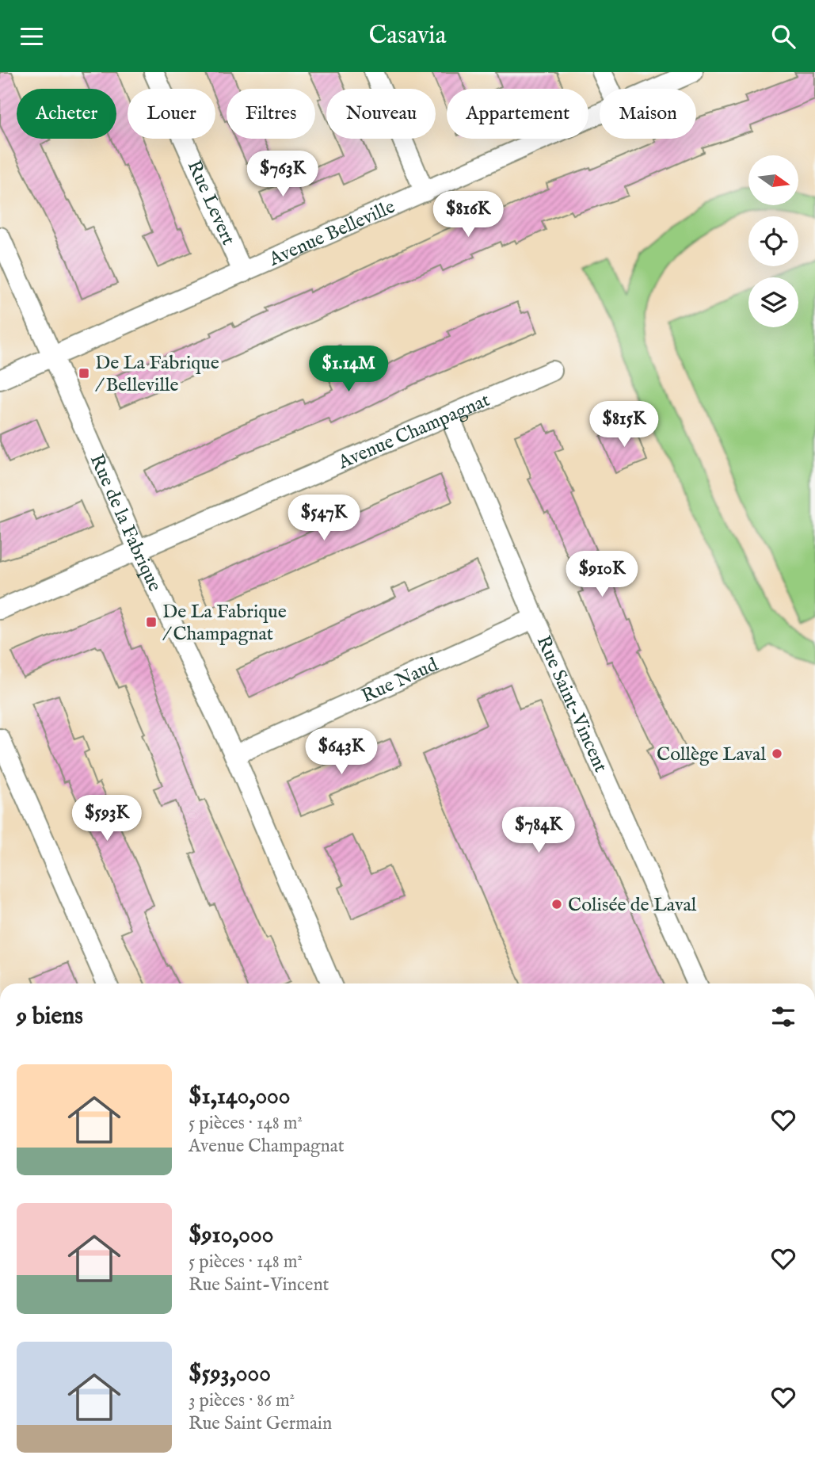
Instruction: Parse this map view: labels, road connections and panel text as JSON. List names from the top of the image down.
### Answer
{
  "streets": {
    "street": [
      "Rue Levert",
      "Avenue Belleville",
      "Avenue Champagnat",
      "Rue de la Fabrique",
      "Rue Naud",
      "Rue Saint-Vincent"
    ]
  },
  "crossings": [
    ["Rue Levert", "Avenue Belleville"],
    ["Avenue Belleville", "Rue de la Fabrique"],
    ["Avenue Champagnat", "Rue de la Fabrique"],
    ["Avenue Champagnat", "Rue Saint-Vincent"],
    ["Rue de la Fabrique", "Rue Naud"],
    ["Rue Naud", "Rue Saint-Vincent"]
  ],
  "places": {
    "transit": ["De La Fabrique / Belleville", "De La Fabrique / Champagnat"],
    "other": ["Collège Laval", "Colisée de Laval"]
  },
  "north": "right",
  "page": {
    "header": "Casavia",
    "chip": [
      "Acheter",
      "Louer",
      "Filtres",
      "Nouveau",
      "Appartement",
      "Maison"
    ],
    "price": [
      "$763K",
      "$816K",
      "$1.14M",
      "$815K",
      "$547K",
      "$910K",
      "$643K",
      "$593K",
      "$784K"
    ],
    "heading": "9 biens",
    "list": [
      {
        "name": "$1,140,000",
        "note": "5 pièces · 148 m² · Avenue Champagnat"
      },
      {
        "name": "$910,000",
        "note": "5 pièces · 148 m² · Rue Saint-Vincent"
      },
      {
        "name": "$593,000",
        "note": "3 pièces · 86 m² · Rue Saint Germain"
      }
    ]
  }
}
